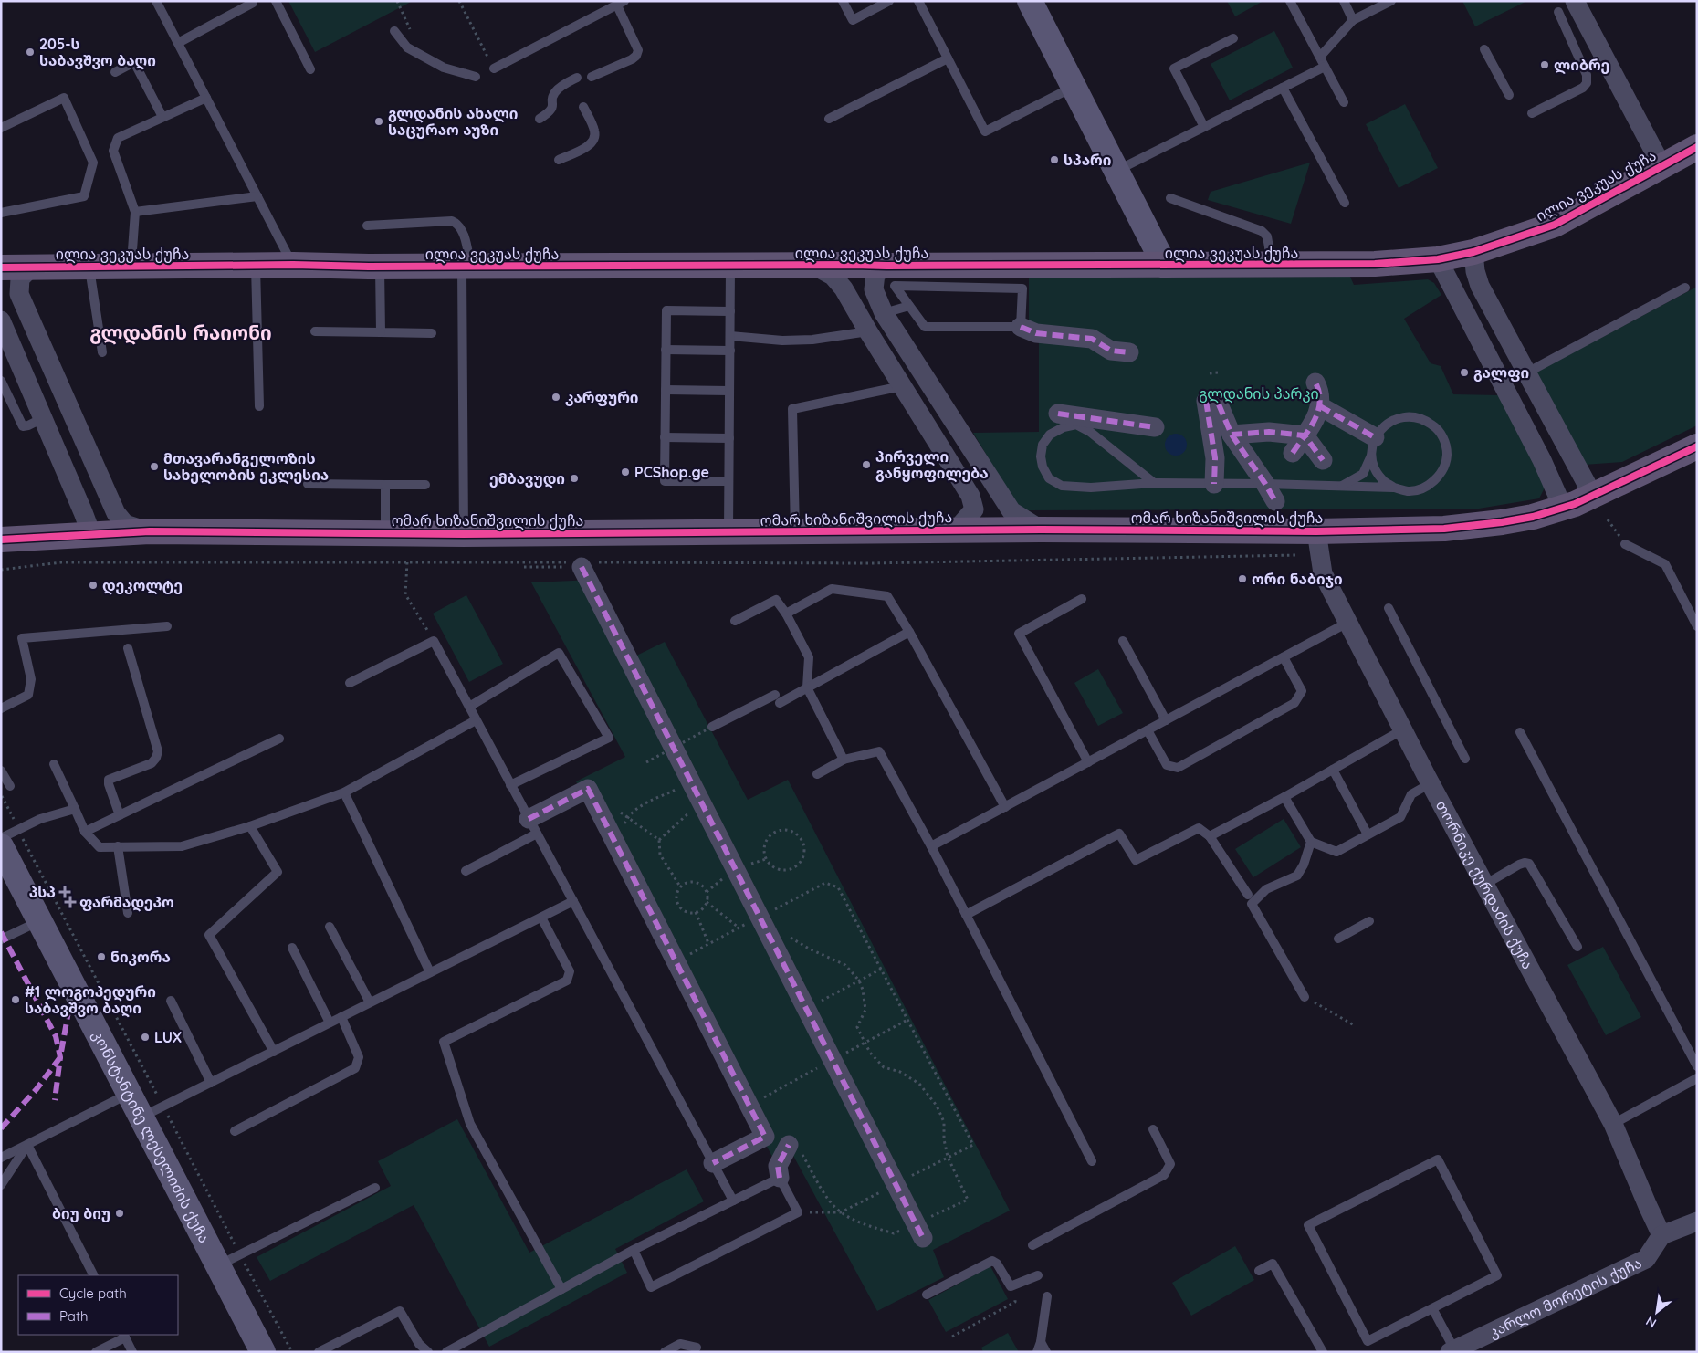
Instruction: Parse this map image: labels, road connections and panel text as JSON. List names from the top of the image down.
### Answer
{
  "streets": {
    "main road": ["ილია ვეკუას ქუჩა", "ომარ ხიზანიშვილის ქუჩა"],
    "street": ["თორნიკე ქურდაძის ქუჩა", "კონსტანტინე ლესელიძის ქუჩა", "კარლო მორეტის ქუჩა"]
  },
  "crossings": [
    ["ომარ ხიზანიშვილის ქუჩა", "თორნიკე ქურდაძის ქუჩა"],
    ["თორნიკე ქურდაძის ქუჩა", "კარლო მორეტის ქუჩა"]
  ],
  "districts": ["გლდანის რაიონი"],
  "parks": ["გლდანის პარკი"],
  "places": {
    "other": [
      "205-ს საბავშვო ბაღი",
      "ლიბრე",
      "გლდანის ახალი საცურაო აუზი",
      "სპარი",
      "გალფი",
      "კარფური",
      "პირველი განყოფილება",
      "მთავარანგელოზის სახელობის ეკლესია",
      "PCShop.ge",
      "ემბავუდი",
      "ორი ნაბიჯი",
      "დეკოლტე",
      "ნიკორა",
      "#1 ლოგოპედური საბავშვო ბაღი",
      "LUX",
      "ბიუ ბიუ"
    ],
    "health": ["პსპ", "ფარმადეპო"]
  },
  "legend": ["Cycle path", "Path"],
  "north": "bottom left"
}
